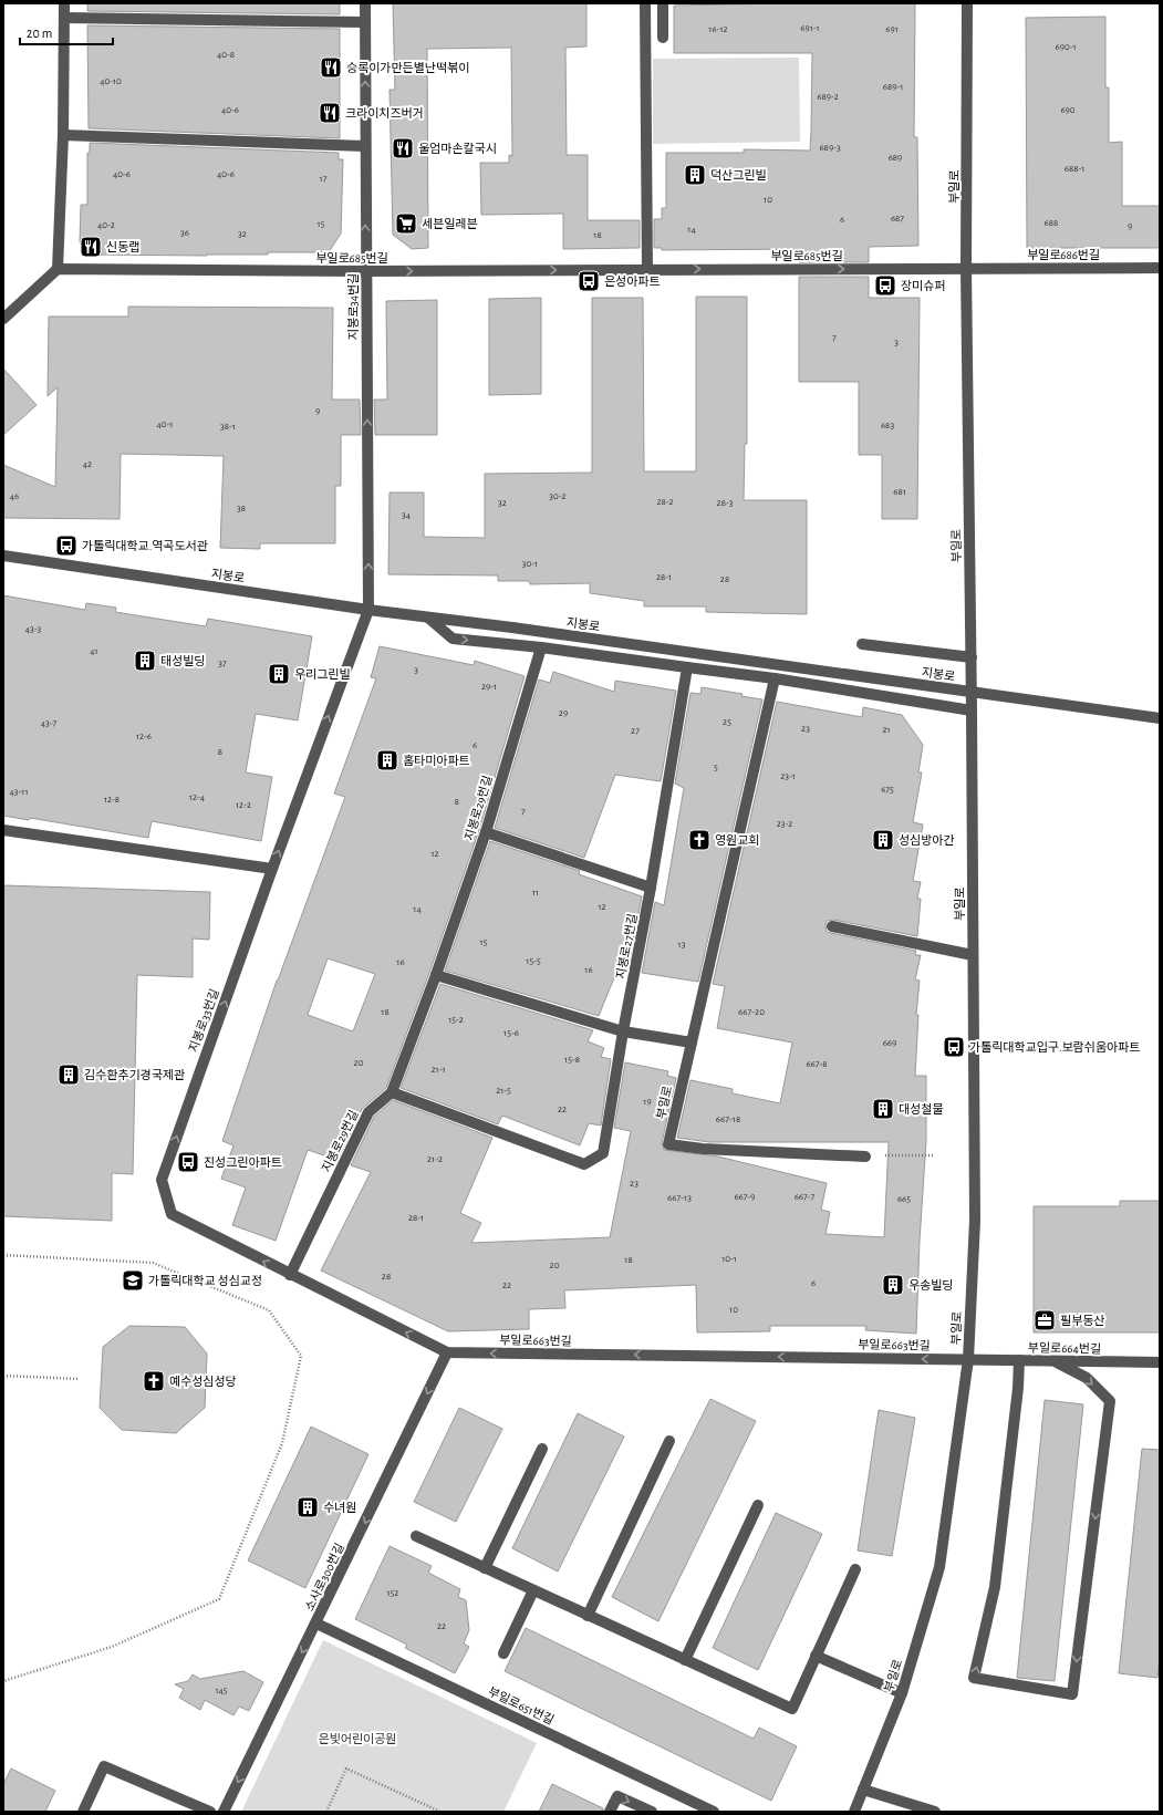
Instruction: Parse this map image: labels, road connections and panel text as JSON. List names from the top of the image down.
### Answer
{
  "streets": {
    "street": [
      "부일로",
      "부일로686번길",
      "부일로685번길",
      "지봉로34번길",
      "지봉로",
      "지봉로29번길",
      "지봉로27번길",
      "지봉로33번길",
      "부일로663번길",
      "부일로664번길",
      "소사로300번길",
      "부일로651번길"
    ]
  },
  "crossings": [
    ["부일로", "부일로686번길"],
    ["부일로", "부일로685번길"],
    ["부일로", "부일로663번길"],
    ["부일로", "부일로664번길"],
    ["부일로686번길", "부일로685번길"],
    ["부일로685번길", "지봉로34번길"],
    ["지봉로34번길", "지봉로"],
    ["지봉로34번길", "지봉로33번길"],
    ["지봉로", "지봉로33번길"],
    ["지봉로29번길", "지봉로27번길"],
    ["지봉로29번길", "부일로663번길"],
    ["지봉로33번길", "부일로663번길"],
    ["부일로663번길", "부일로664번길"],
    ["부일로663번길", "소사로300번길"],
    ["소사로300번길", "부일로651번길"]
  ],
  "one_way": [
    "부일로685번길",
    "지봉로34번길",
    "지봉로33번길",
    "부일로663번길",
    "소사로300번길"
  ],
  "parks": ["은빛어린이공원"],
  "places": {
    "restaurant": [
      "승록이가만든별난떡볶이",
      "크라이치즈버거",
      "울엄마손칼국시",
      "신동랩"
    ],
    "building": [
      "덕산그린빌",
      "태성빌딩",
      "우리그린빌",
      "홈타미아파트",
      "성심방아간",
      "김수환추기경국제관",
      "대성철물",
      "우송빌딩",
      "수녀원"
    ],
    "supermarket": ["세븐일레븐"],
    "bus stop": [
      "은성아파트",
      "장미슈퍼",
      "가톨릭대학교.역곡도서관",
      "가톨릭대학교입구.보람쉬움아파트",
      "진성그린아파트"
    ],
    "church": ["영원교회", "예수성심성당"],
    "school or university": ["가톨릭대학교 성심교정"],
    "office": ["필부동산"]
  },
  "house_numbers": [
    "691-1",
    "16-12",
    "691",
    "690-1",
    "40-8",
    "40-10",
    "689-1",
    "689-2",
    "40-6",
    "690",
    "689-3",
    "689",
    "688-1",
    "40-6",
    "40-6",
    "17",
    "10",
    "687",
    "6",
    "688",
    "15",
    "40-2",
    "9",
    "14",
    "36",
    "32",
    "18",
    "7",
    "3",
    "9",
    "40-1",
    "683",
    "38-1",
    "42",
    "681",
    "46",
    "30-2",
    "28-2",
    "32",
    "28-3",
    "38",
    "34",
    "30-1",
    "28-1",
    "28",
    "43-3",
    "41",
    "37",
    "3",
    "29-1",
    "29",
    "25",
    "43-7",
    "23",
    "21",
    "27",
    "12-6",
    "6",
    "8",
    "5",
    "23-1",
    "675",
    "43-11",
    "12-4",
    "12-8",
    "8",
    "12-2",
    "7",
    "23-2",
    "12",
    "11",
    "12",
    "14",
    "15",
    "13",
    "15-5",
    "16",
    "16",
    "18",
    "667-20",
    "15-2",
    "15-6",
    "669",
    "15-8",
    "20",
    "667-8",
    "21-1",
    "21-5",
    "19",
    "22",
    "667-18",
    "21-2",
    "23",
    "667-9",
    "667-7",
    "667-13",
    "665",
    "28-1",
    "10-1",
    "18",
    "20",
    "28",
    "6",
    "22",
    "10",
    "152",
    "22",
    "145"
  ],
  "scale_bar": "20 m"
}
